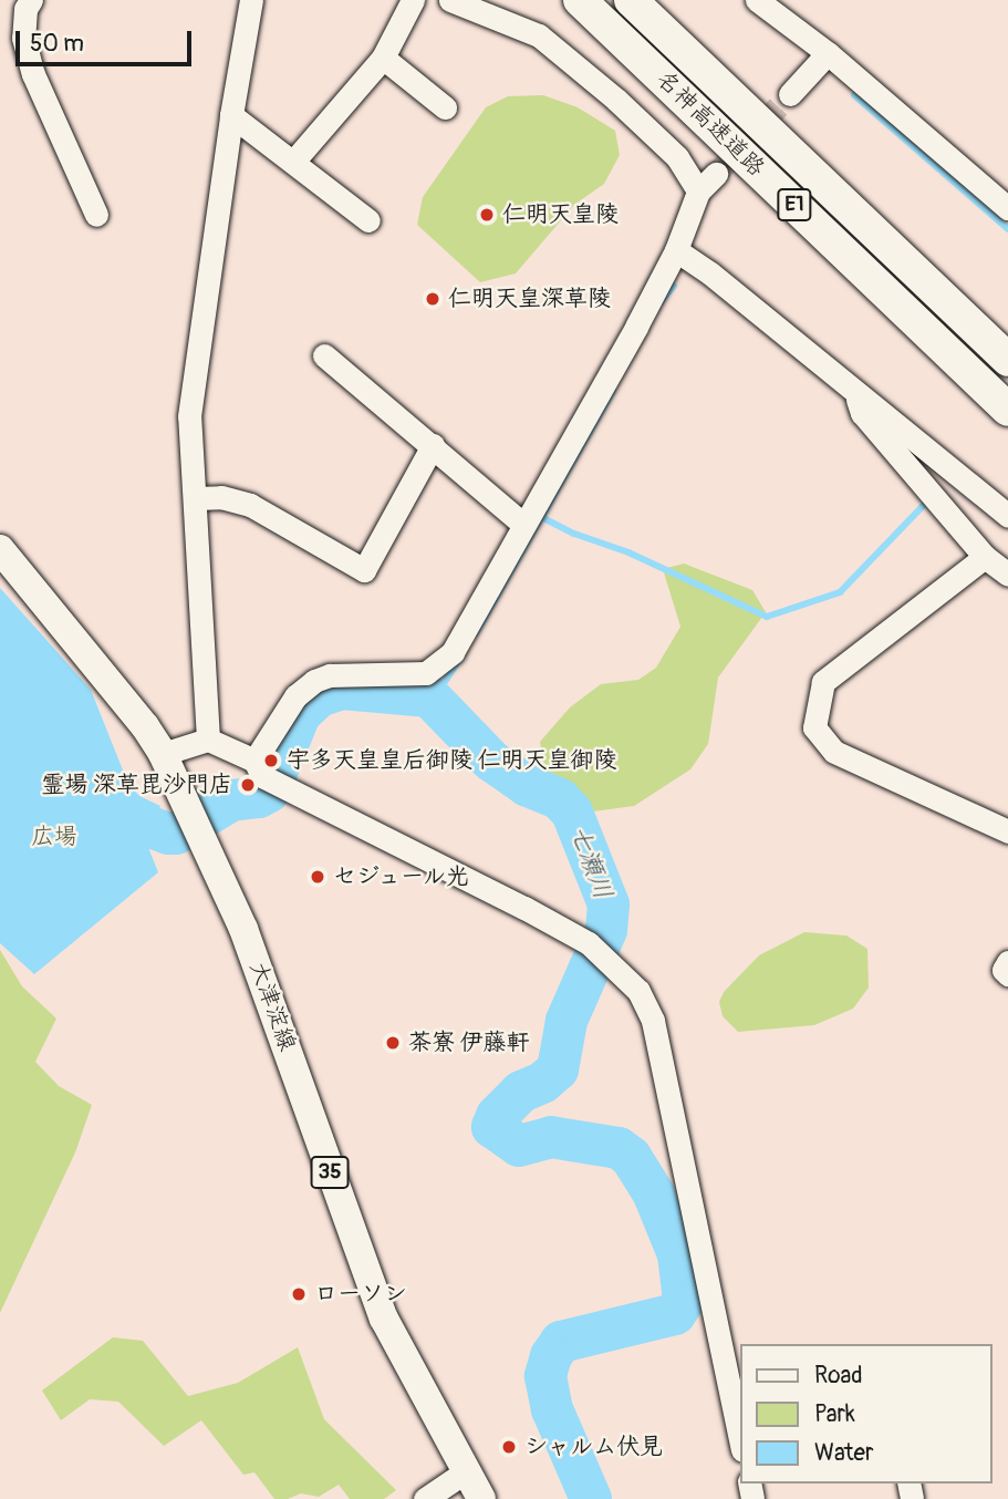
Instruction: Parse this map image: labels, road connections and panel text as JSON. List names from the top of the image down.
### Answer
{
  "streets": {
    "highway": ["名神高速道路", "E1"],
    "main road": ["大津淀線", "35"]
  },
  "water": ["七瀬川"],
  "parks": ["広場"],
  "places": [
    "仁明天皇陵",
    "仁明天皇深草陵",
    "宇多天皇皇后御陵 仁明天皇御陵",
    "霊場 深草毘沙門店",
    "セジュール光",
    "茶寮 伊藤軒",
    "ローソン",
    "シャルム伏見"
  ],
  "legend": ["Road", "Park", "Water"],
  "scale_bar": "50 m"
}
